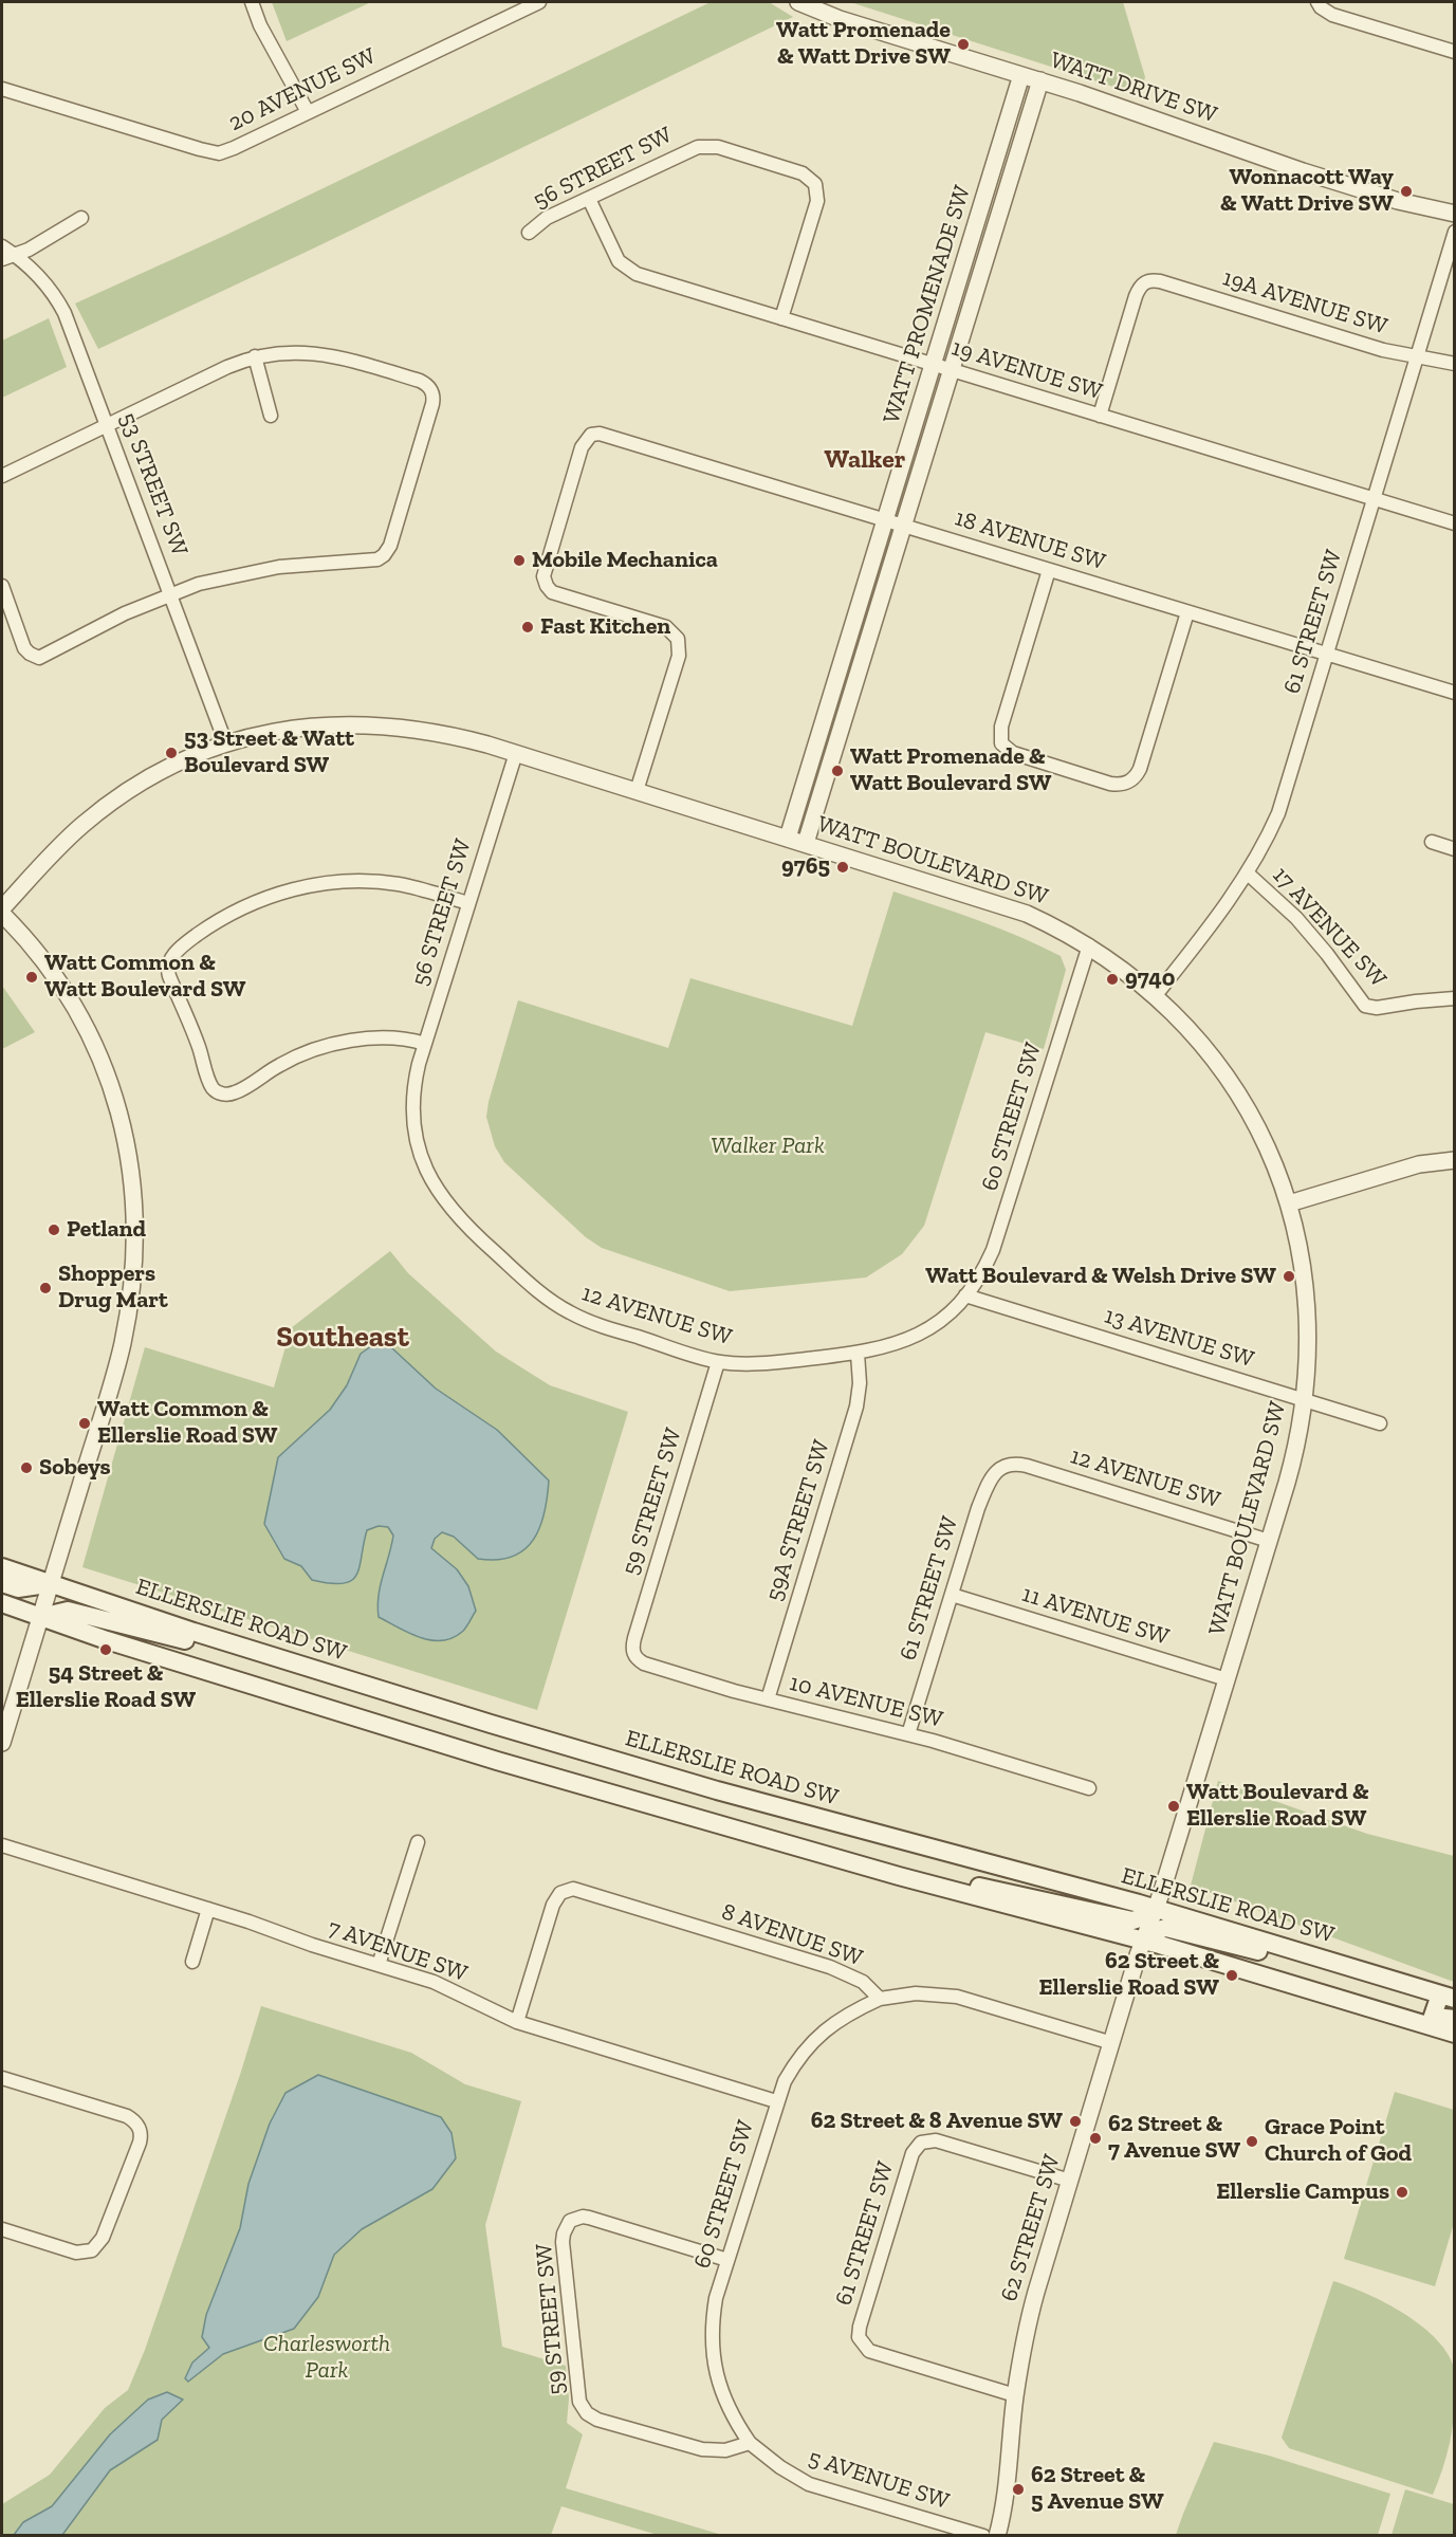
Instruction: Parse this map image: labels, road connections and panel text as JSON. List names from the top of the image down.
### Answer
{
  "streets": {
    "main road": ["ELLERSLIE ROAD SW"],
    "street": [
      "WATT DRIVE SW",
      "20 AVENUE SW",
      "56 STREET SW",
      "19A AVENUE SW",
      "WATT PROMENADE SW",
      "19 AVENUE SW",
      "53 STREET SW",
      "18 AVENUE SW",
      "61 STREET SW",
      "WATT BOULEVARD SW",
      "17 AVENUE SW",
      "60 STREET SW",
      "12 AVENUE SW",
      "13 AVENUE SW",
      "59 STREET SW",
      "59A STREET SW",
      "11 AVENUE SW",
      "10 AVENUE SW",
      "8 AVENUE SW",
      "7 AVENUE SW",
      "62 STREET SW",
      "5 AVENUE SW"
    ]
  },
  "crossings": [
    ["WATT DRIVE SW", "WATT PROMENADE SW"],
    ["56 STREET SW", "19 AVENUE SW"],
    ["56 STREET SW", "WATT BOULEVARD SW"],
    ["56 STREET SW", "12 AVENUE SW"],
    ["19A AVENUE SW", "19 AVENUE SW"],
    ["19A AVENUE SW", "61 STREET SW"],
    ["WATT PROMENADE SW", "19 AVENUE SW"],
    ["WATT PROMENADE SW", "18 AVENUE SW"],
    ["WATT PROMENADE SW", "WATT BOULEVARD SW"],
    ["19 AVENUE SW", "61 STREET SW"],
    ["53 STREET SW", "WATT BOULEVARD SW"],
    ["18 AVENUE SW", "61 STREET SW"],
    ["18 AVENUE SW", "WATT BOULEVARD SW"],
    ["61 STREET SW", "WATT BOULEVARD SW"],
    ["61 STREET SW", "17 AVENUE SW"],
    ["61 STREET SW", "12 AVENUE SW"],
    ["61 STREET SW", "11 AVENUE SW"],
    ["61 STREET SW", "10 AVENUE SW"],
    ["61 STREET SW", "62 STREET SW"],
    ["WATT BOULEVARD SW", "60 STREET SW"],
    ["WATT BOULEVARD SW", "12 AVENUE SW"],
    ["WATT BOULEVARD SW", "13 AVENUE SW"],
    ["WATT BOULEVARD SW", "11 AVENUE SW"],
    ["WATT BOULEVARD SW", "ELLERSLIE ROAD SW"],
    ["WATT BOULEVARD SW", "62 STREET SW"],
    ["60 STREET SW", "12 AVENUE SW"],
    ["60 STREET SW", "13 AVENUE SW"],
    ["60 STREET SW", "59 STREET SW"],
    ["60 STREET SW", "8 AVENUE SW"],
    ["60 STREET SW", "7 AVENUE SW"],
    ["60 STREET SW", "5 AVENUE SW"],
    ["12 AVENUE SW", "13 AVENUE SW"],
    ["12 AVENUE SW", "59 STREET SW"],
    ["12 AVENUE SW", "59A STREET SW"],
    ["59 STREET SW", "10 AVENUE SW"],
    ["59 STREET SW", "5 AVENUE SW"],
    ["59A STREET SW", "10 AVENUE SW"],
    ["8 AVENUE SW", "7 AVENUE SW"],
    ["8 AVENUE SW", "62 STREET SW"]
  ],
  "districts": ["Walker", "Southeast"],
  "parks": ["Walker Park", "Charlesworth Park"],
  "places": [
    "Watt Promenade & Watt Drive SW",
    "Wonnacott Way & Watt Drive SW",
    "Mobile Mechanica",
    "Fast Kitchen",
    "53 Street & Watt Boulevard SW",
    "Watt Promenade & Watt Boulevard SW",
    "9765",
    "Watt Common & Watt Boulevard SW",
    "9740",
    "Petland",
    "Watt Boulevard & Welsh Drive SW",
    "Shoppers Drug Mart",
    "Watt Common & Ellerslie Road SW",
    "Sobeys",
    "54 Street & Ellerslie Road SW",
    "Watt Boulevard & Ellerslie Road SW",
    "62 Street & Ellerslie Road SW",
    "62 Street & 8 Avenue SW",
    "62 Street & 7 Avenue SW",
    "Grace Point Church of God",
    "Ellerslie Campus",
    "62 Street & 5 Avenue SW"
  ]
}
